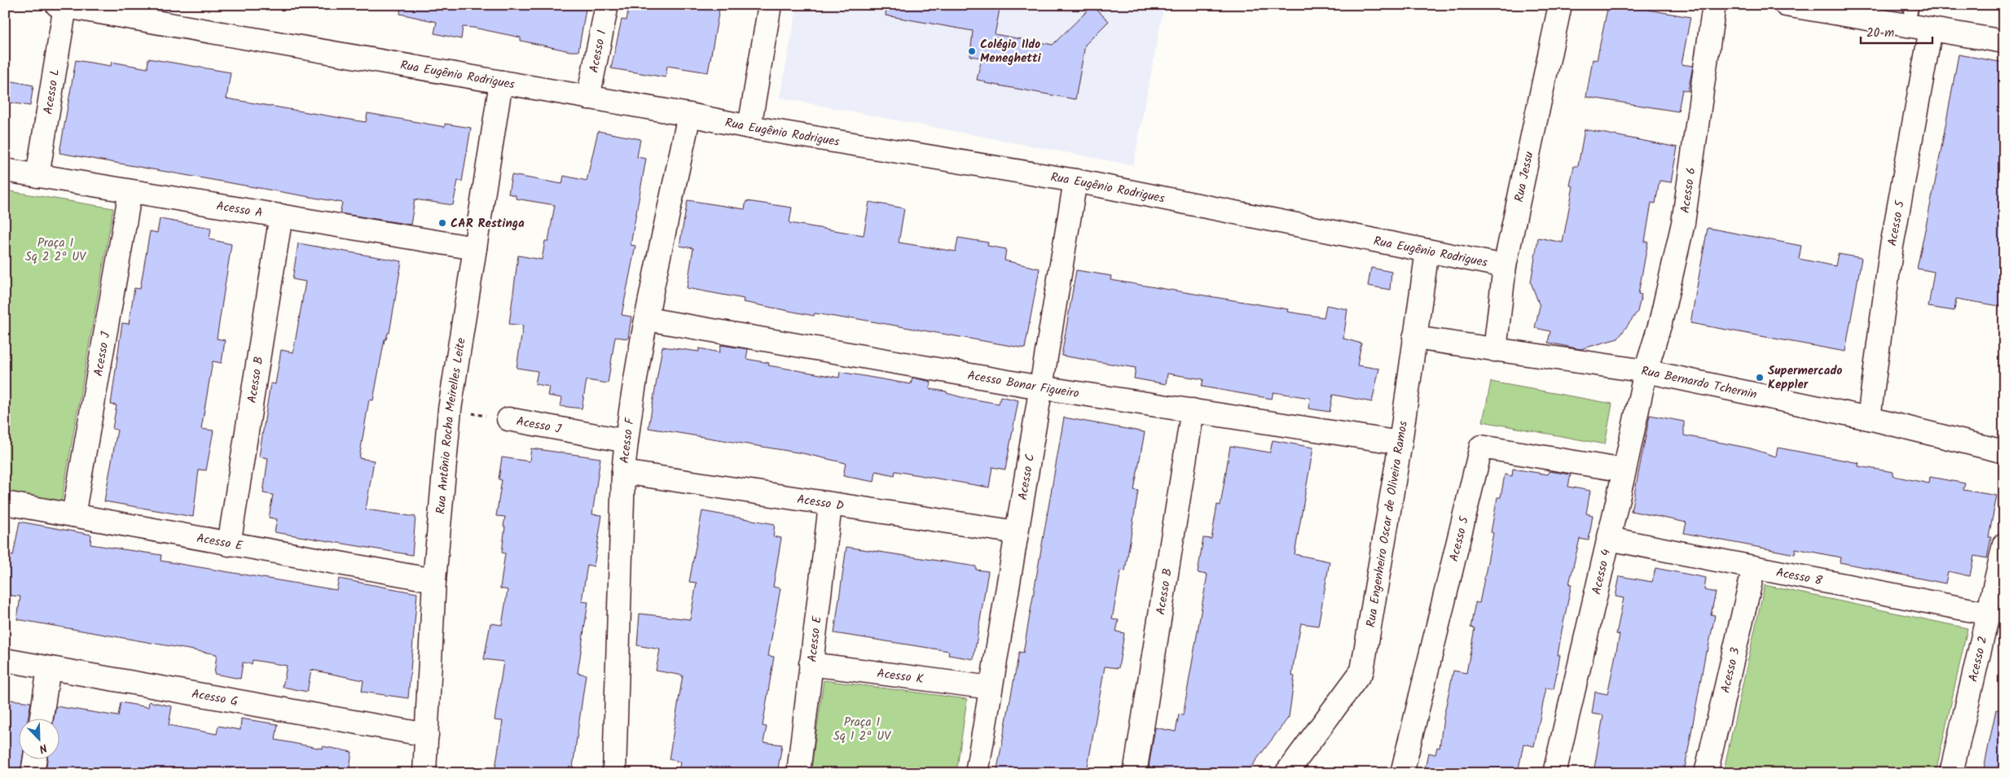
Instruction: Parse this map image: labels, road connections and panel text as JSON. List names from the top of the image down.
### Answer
{
  "streets": {
    "street": [
      "Acesso 1",
      "Rua Eugênio Rodrigues",
      "Acesso L",
      "Rua Jessu",
      "Acesso 6",
      "Acesso A",
      "Acesso 5",
      "Acesso J",
      "Acesso B",
      "Rua Bernardo Tchernin",
      "Acesso Bonar Figueiro",
      "Rua Antônio Rocha Meirelles Leite",
      "Acesso F",
      "Acesso C",
      "Acesso D",
      "Rua Engenheiro Oscar de Oliveira Ramos",
      "Acesso E",
      "Acesso 4",
      "Acesso 8",
      "Acesso 2",
      "Acesso 3",
      "Acesso K",
      "Acesso G"
    ]
  },
  "crossings": [
    ["Acesso 1", "Rua Eugênio Rodrigues"],
    ["Rua Eugênio Rodrigues", "Acesso L"],
    ["Rua Eugênio Rodrigues", "Rua Jessu"],
    ["Rua Eugênio Rodrigues", "Rua Antônio Rocha Meirelles Leite"],
    ["Rua Eugênio Rodrigues", "Acesso F"],
    ["Rua Eugênio Rodrigues", "Acesso C"],
    ["Rua Eugênio Rodrigues", "Rua Engenheiro Oscar de Oliveira Ramos"],
    ["Acesso L", "Acesso A"],
    ["Rua Jessu", "Rua Bernardo Tchernin"],
    ["Acesso 6", "Rua Bernardo Tchernin"],
    ["Acesso 6", "Acesso 4"],
    ["Acesso A", "Acesso J"],
    ["Acesso A", "Acesso B"],
    ["Acesso A", "Rua Antônio Rocha Meirelles Leite"],
    ["Acesso 5", "Rua Bernardo Tchernin"],
    ["Acesso 5", "Acesso 4"],
    ["Acesso J", "Rua Antônio Rocha Meirelles Leite"],
    ["Acesso J", "Acesso F"],
    ["Acesso J", "Acesso E"],
    ["Acesso B", "Acesso Bonar Figueiro"],
    ["Acesso B", "Acesso E"],
    ["Rua Bernardo Tchernin", "Rua Engenheiro Oscar de Oliveira Ramos"],
    ["Rua Bernardo Tchernin", "Acesso 4"],
    ["Acesso Bonar Figueiro", "Acesso F"],
    ["Acesso Bonar Figueiro", "Acesso C"],
    ["Acesso Bonar Figueiro", "Rua Engenheiro Oscar de Oliveira Ramos"],
    ["Rua Antônio Rocha Meirelles Leite", "Acesso E"],
    ["Rua Antônio Rocha Meirelles Leite", "Acesso G"],
    ["Acesso F", "Acesso D"],
    ["Acesso C", "Acesso D"],
    ["Acesso C", "Acesso K"],
    ["Acesso D", "Acesso E"],
    ["Acesso E", "Acesso K"],
    ["Acesso 4", "Acesso 8"],
    ["Acesso 8", "Acesso 2"],
    ["Acesso 8", "Acesso 3"]
  ],
  "parks": ["Praça 1 Sq 2 2ª UV", "Praça 1 Sq 1 2ª UV"],
  "places": ["Colégio Ildo Meneghetti", "CAR Restinga", "Supermercado Keppler"],
  "scale_bar": "20 m",
  "north": "bottom right"
}
